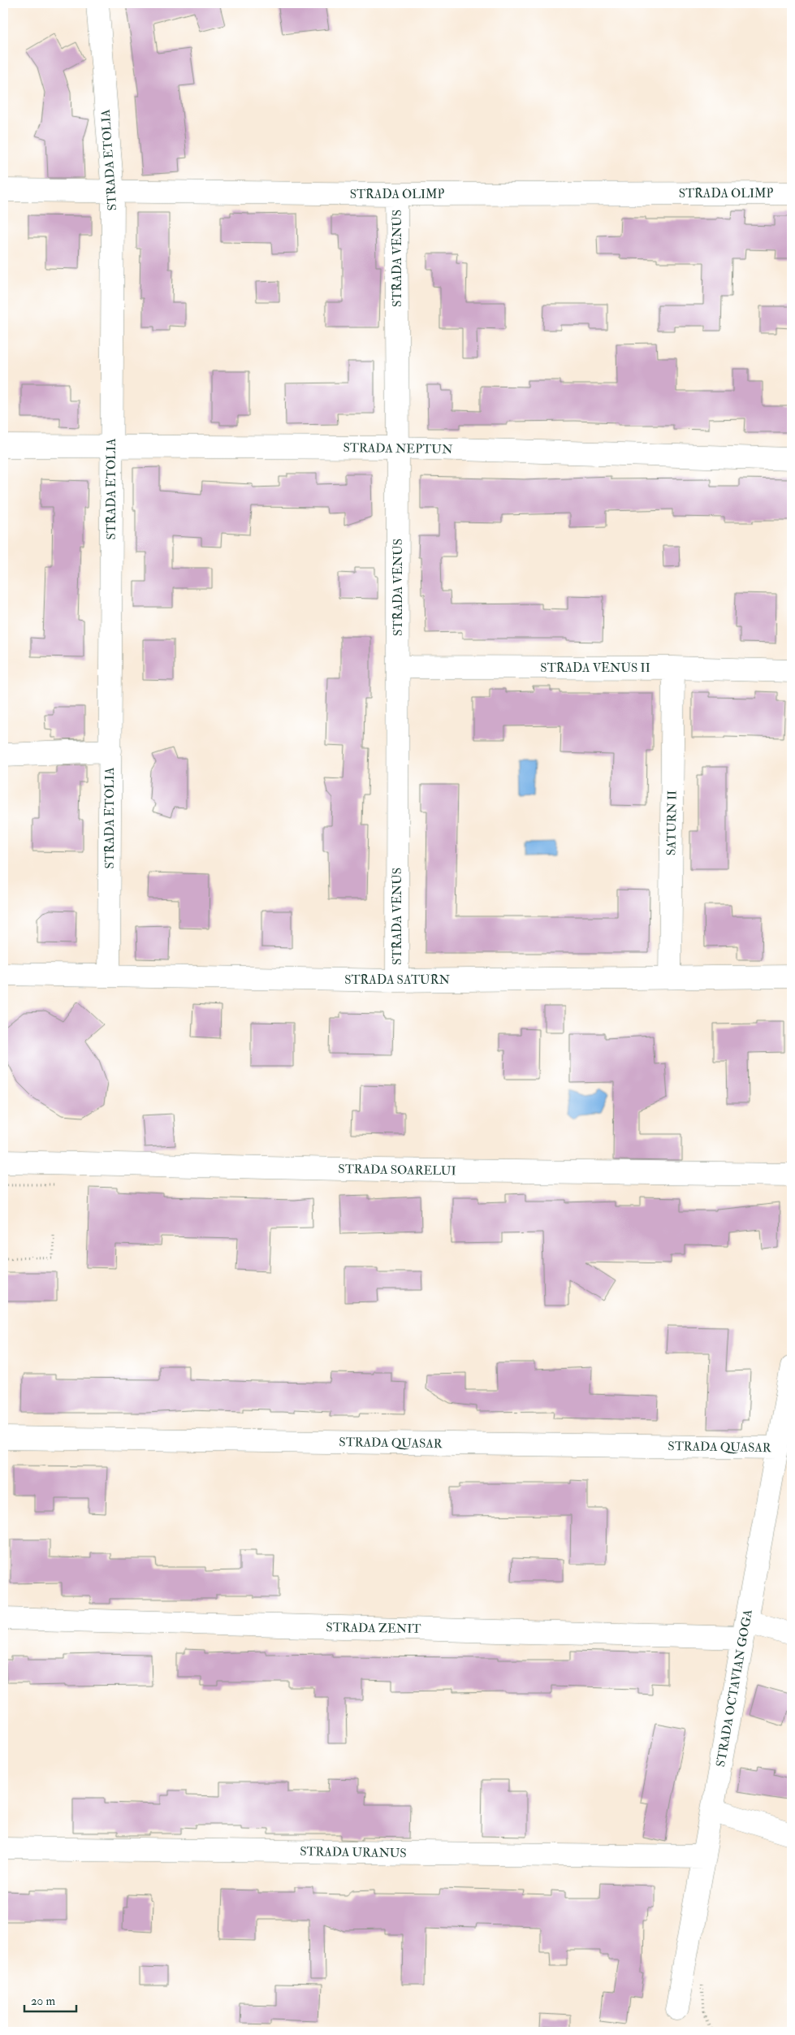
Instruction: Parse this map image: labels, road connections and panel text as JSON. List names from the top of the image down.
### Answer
{
  "streets": {
    "street": [
      "STRADA ETOLIA",
      "STRADA OLIMP",
      "STRADA VENUS",
      "STRADA NEPTUN",
      "STRADA VENUS II",
      "SATURN II",
      "STRADA SATURN",
      "STRADA SOARELUI",
      "STRADA QUASAR",
      "STRADA ZENIT",
      "STRADA OCTAVIAN GOGA",
      "STRADA URANUS"
    ]
  },
  "crossings": [
    ["STRADA ETOLIA", "STRADA OLIMP"],
    ["STRADA ETOLIA", "STRADA NEPTUN"],
    ["STRADA ETOLIA", "STRADA SATURN"],
    ["STRADA OLIMP", "STRADA VENUS"],
    ["STRADA VENUS", "STRADA NEPTUN"],
    ["STRADA VENUS", "STRADA VENUS II"],
    ["STRADA VENUS", "STRADA SATURN"],
    ["STRADA VENUS II", "SATURN II"],
    ["SATURN II", "STRADA SATURN"],
    ["STRADA QUASAR", "STRADA OCTAVIAN GOGA"],
    ["STRADA ZENIT", "STRADA OCTAVIAN GOGA"],
    ["STRADA OCTAVIAN GOGA", "STRADA URANUS"]
  ],
  "scale_bar": "20 m"
}
